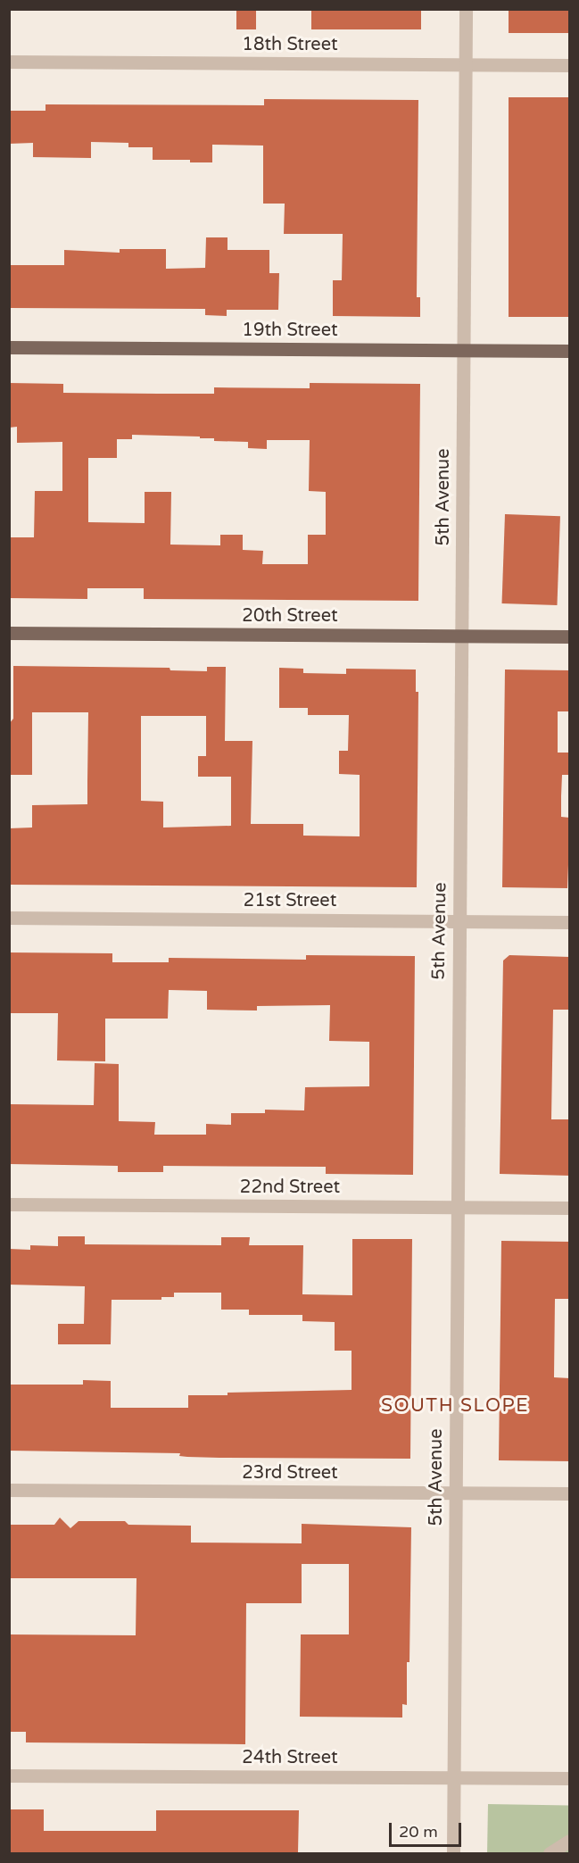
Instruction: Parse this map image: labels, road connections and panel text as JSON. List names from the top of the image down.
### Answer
{
  "streets": {
    "main road": ["19th Street", "20th Street"],
    "street": [
      "18th Street",
      "5th Avenue",
      "21st Street",
      "22nd Street",
      "23rd Street",
      "24th Street"
    ]
  },
  "crossings": [
    ["18th Street", "5th Avenue"],
    ["19th Street", "5th Avenue"],
    ["5th Avenue", "20th Street"],
    ["5th Avenue", "21st Street"],
    ["5th Avenue", "22nd Street"],
    ["5th Avenue", "23rd Street"],
    ["5th Avenue", "24th Street"]
  ],
  "districts": ["SOUTH SLOPE"],
  "scale_bar": "20 m"
}
